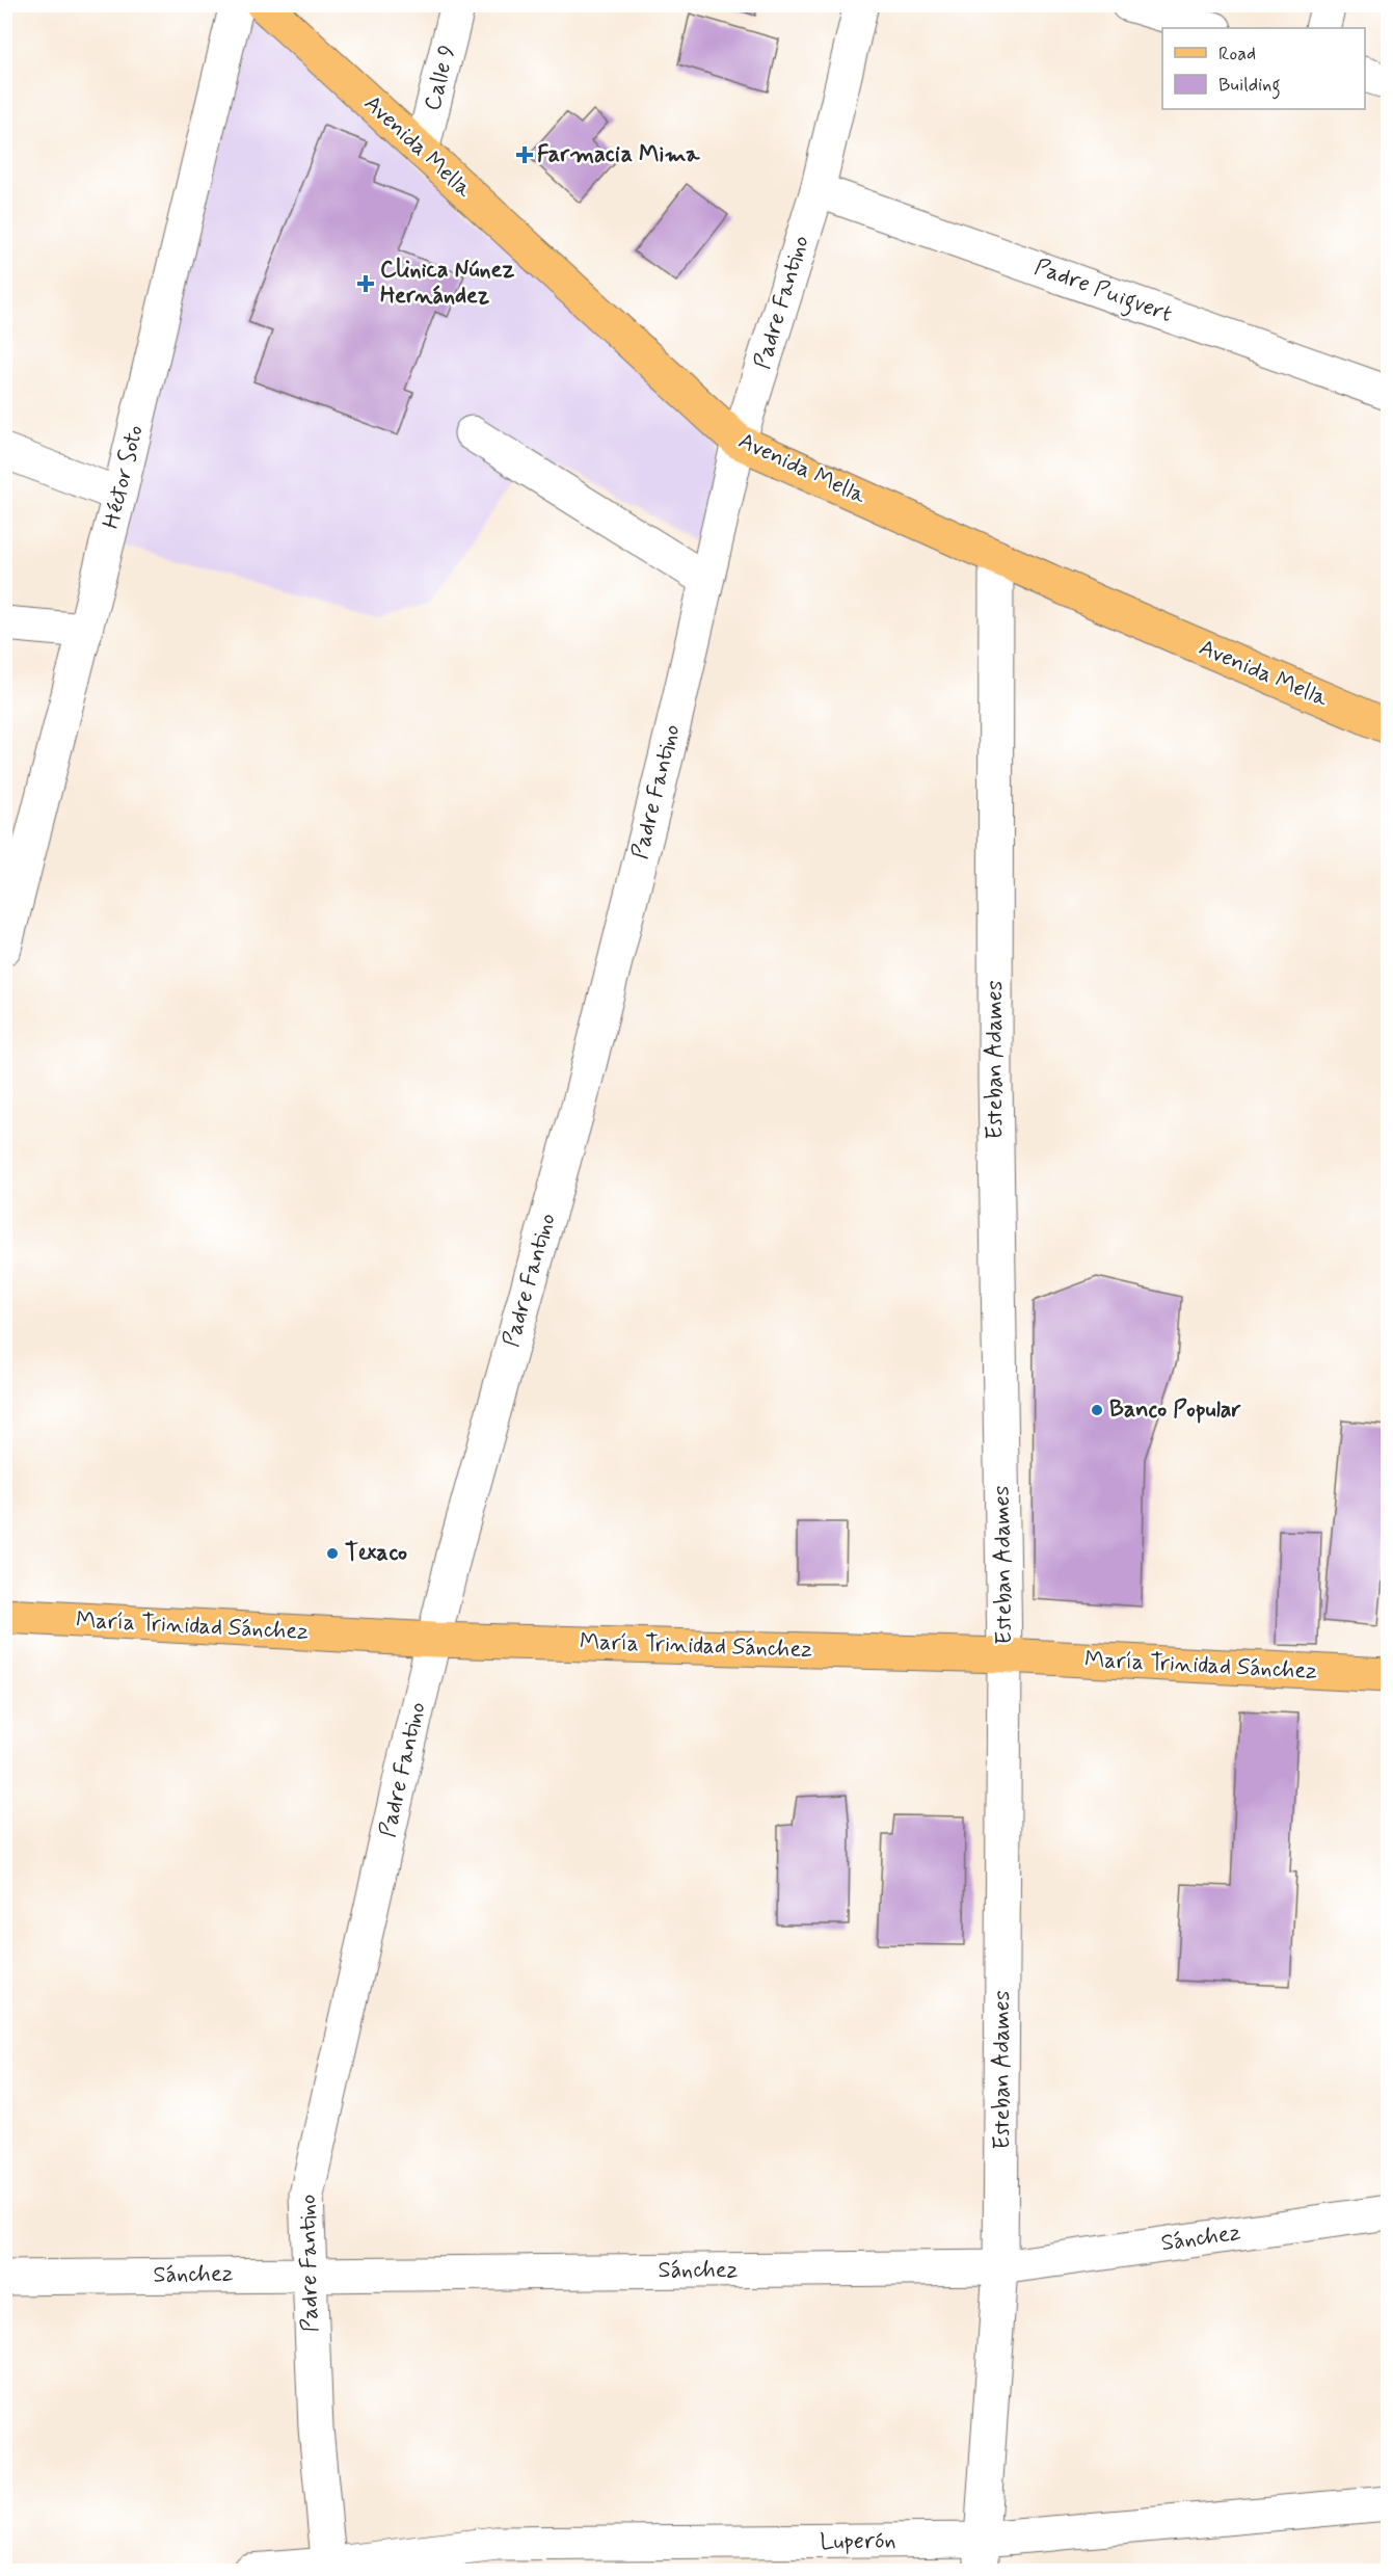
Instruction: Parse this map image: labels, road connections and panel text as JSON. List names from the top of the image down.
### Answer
{
  "streets": {
    "main road": ["Avenida Mella", "María Trinidad Sánchez"],
    "street": [
      "Calle 9",
      "Padre Puigvert",
      "Padre Fantino",
      "Héctor Soto",
      "Esteban Adames",
      "Sánchez",
      "Luperón"
    ]
  },
  "crossings": [
    ["Calle 9", "Avenida Mella"],
    ["Avenida Mella", "Padre Fantino"],
    ["Avenida Mella", "Esteban Adames"],
    ["Padre Puigvert", "Padre Fantino"],
    ["Padre Fantino", "María Trinidad Sánchez"],
    ["Padre Fantino", "Sánchez"],
    ["Padre Fantino", "Luperón"],
    ["Esteban Adames", "María Trinidad Sánchez"],
    ["Esteban Adames", "Sánchez"],
    ["Esteban Adames", "Luperón"]
  ],
  "places": {
    "health": ["Farmacia Mima", "Clinica Núnez Hernández"],
    "other": ["Banco Popular", "Texaco"]
  },
  "legend": ["Road", "Building"]
}
